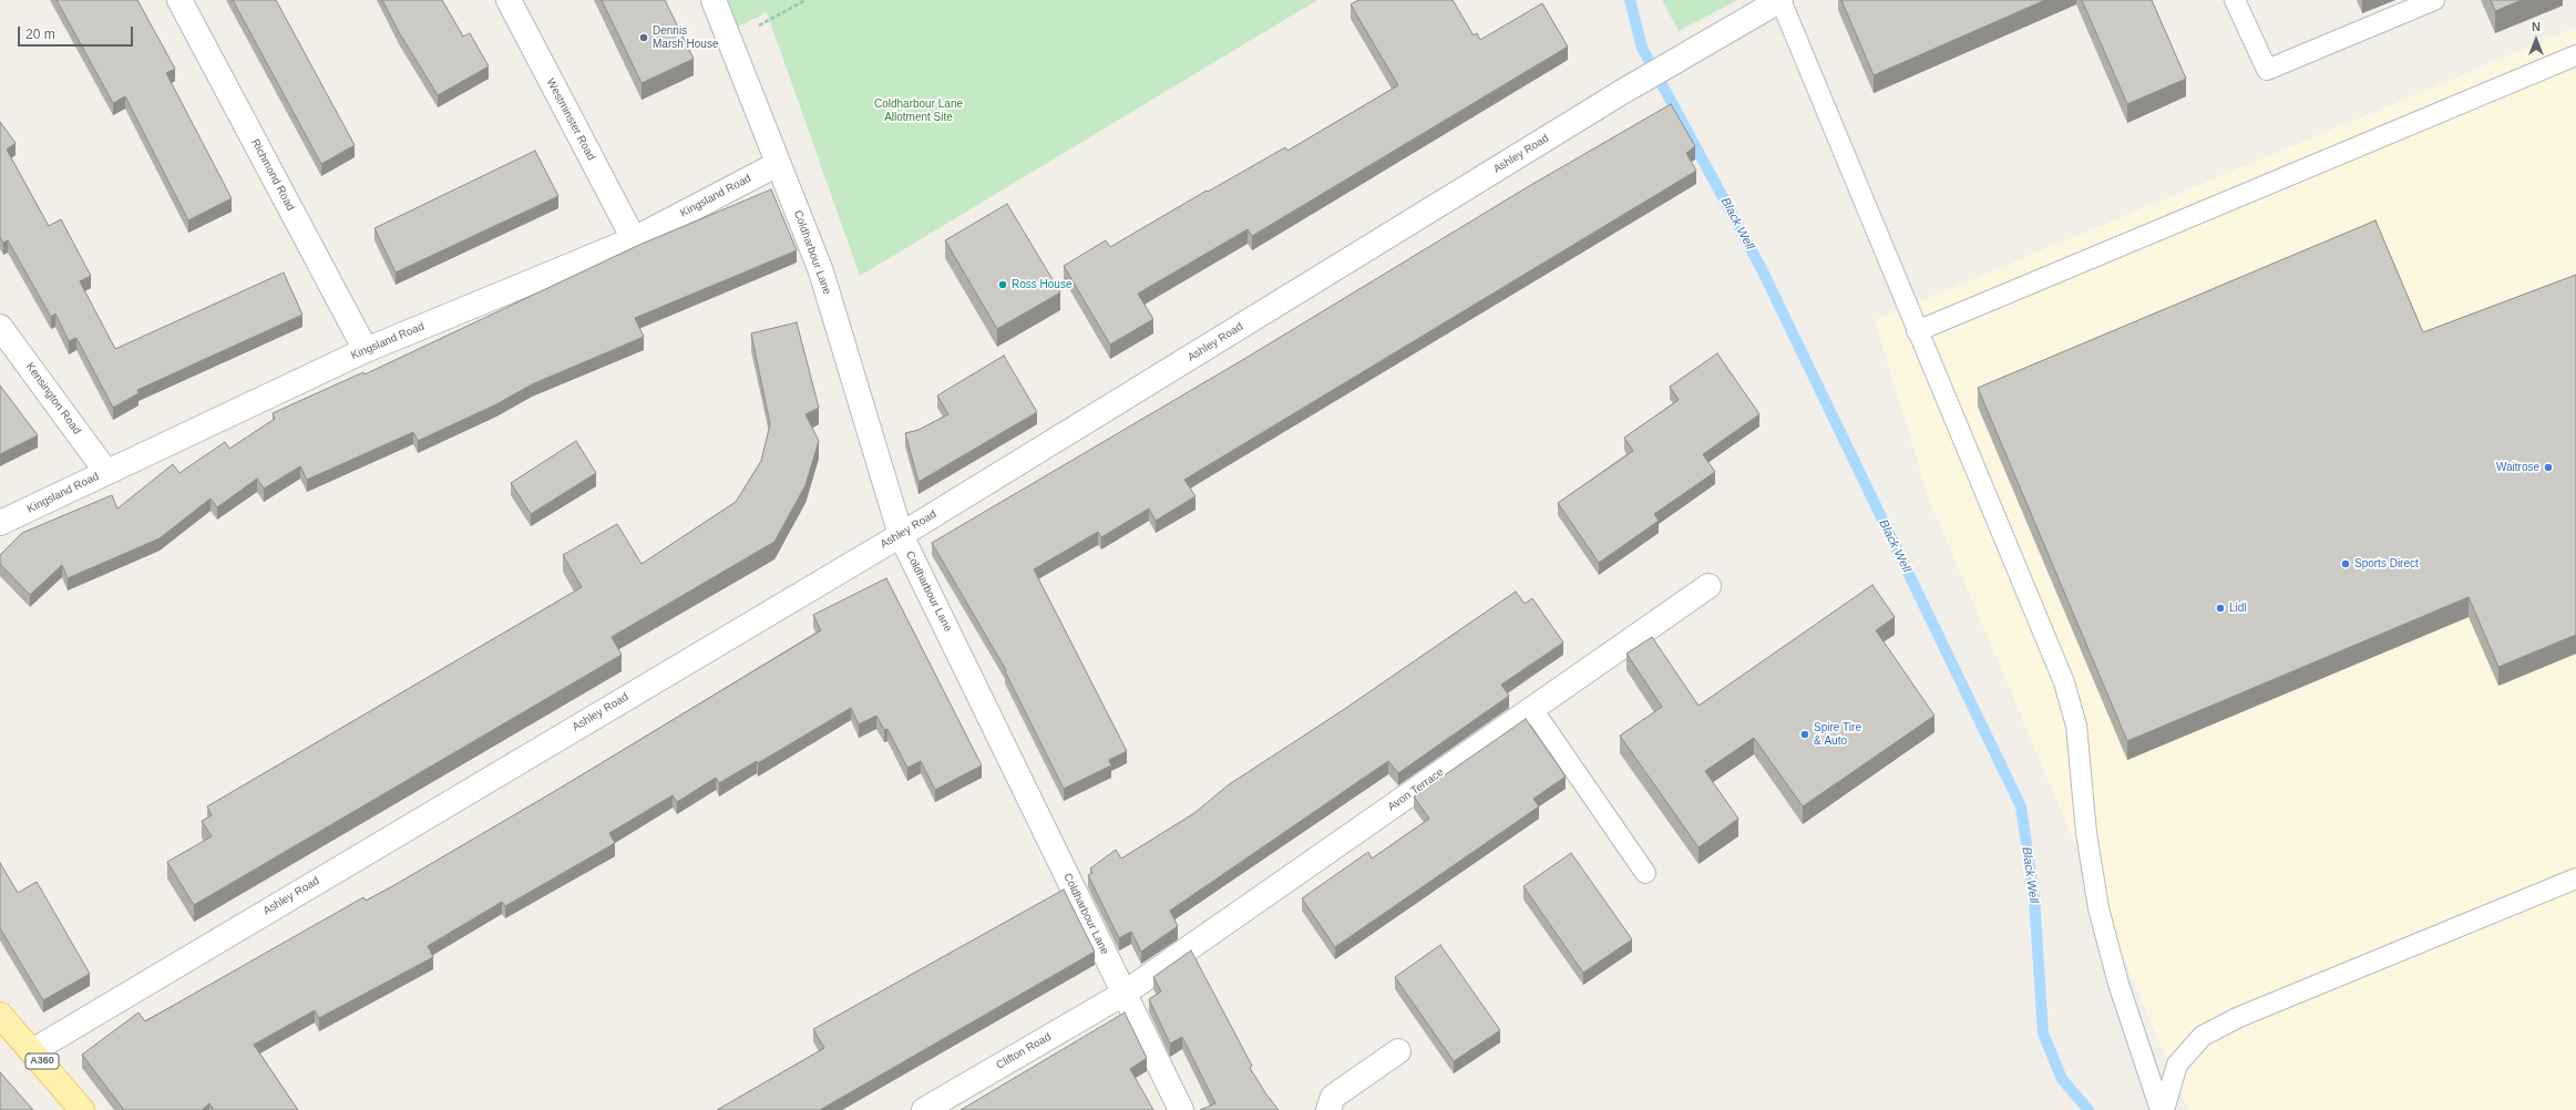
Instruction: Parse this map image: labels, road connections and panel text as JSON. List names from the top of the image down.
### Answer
{
  "streets": {
    "main road": ["A360"],
    "street": [
      "Westminster Road",
      "Ashley Road",
      "Richmond Road",
      "Kingsland Road",
      "Coldharbour Lane",
      "Kensington Road",
      "Avon Terrace",
      "Clifton Road"
    ]
  },
  "crossings": [
    ["Westminster Road", "Kingsland Road"],
    ["Ashley Road", "Coldharbour Lane"],
    ["Ashley Road", "A360"],
    ["Richmond Road", "Kingsland Road"],
    ["Kingsland Road", "Coldharbour Lane"],
    ["Kingsland Road", "Kensington Road"],
    ["Coldharbour Lane", "Avon Terrace"],
    ["Coldharbour Lane", "Clifton Road"],
    ["Avon Terrace", "Clifton Road"]
  ],
  "water": ["Black Well"],
  "parks": ["Coldharbour Lane Allotment Site"],
  "places": [
    "Dennis Marsh House",
    "Ross House",
    "Waitrose",
    "Sports Direct",
    "Lidl",
    "Spire Tire & Auto"
  ],
  "scale_bar": "20 m",
  "north": "top"
}
